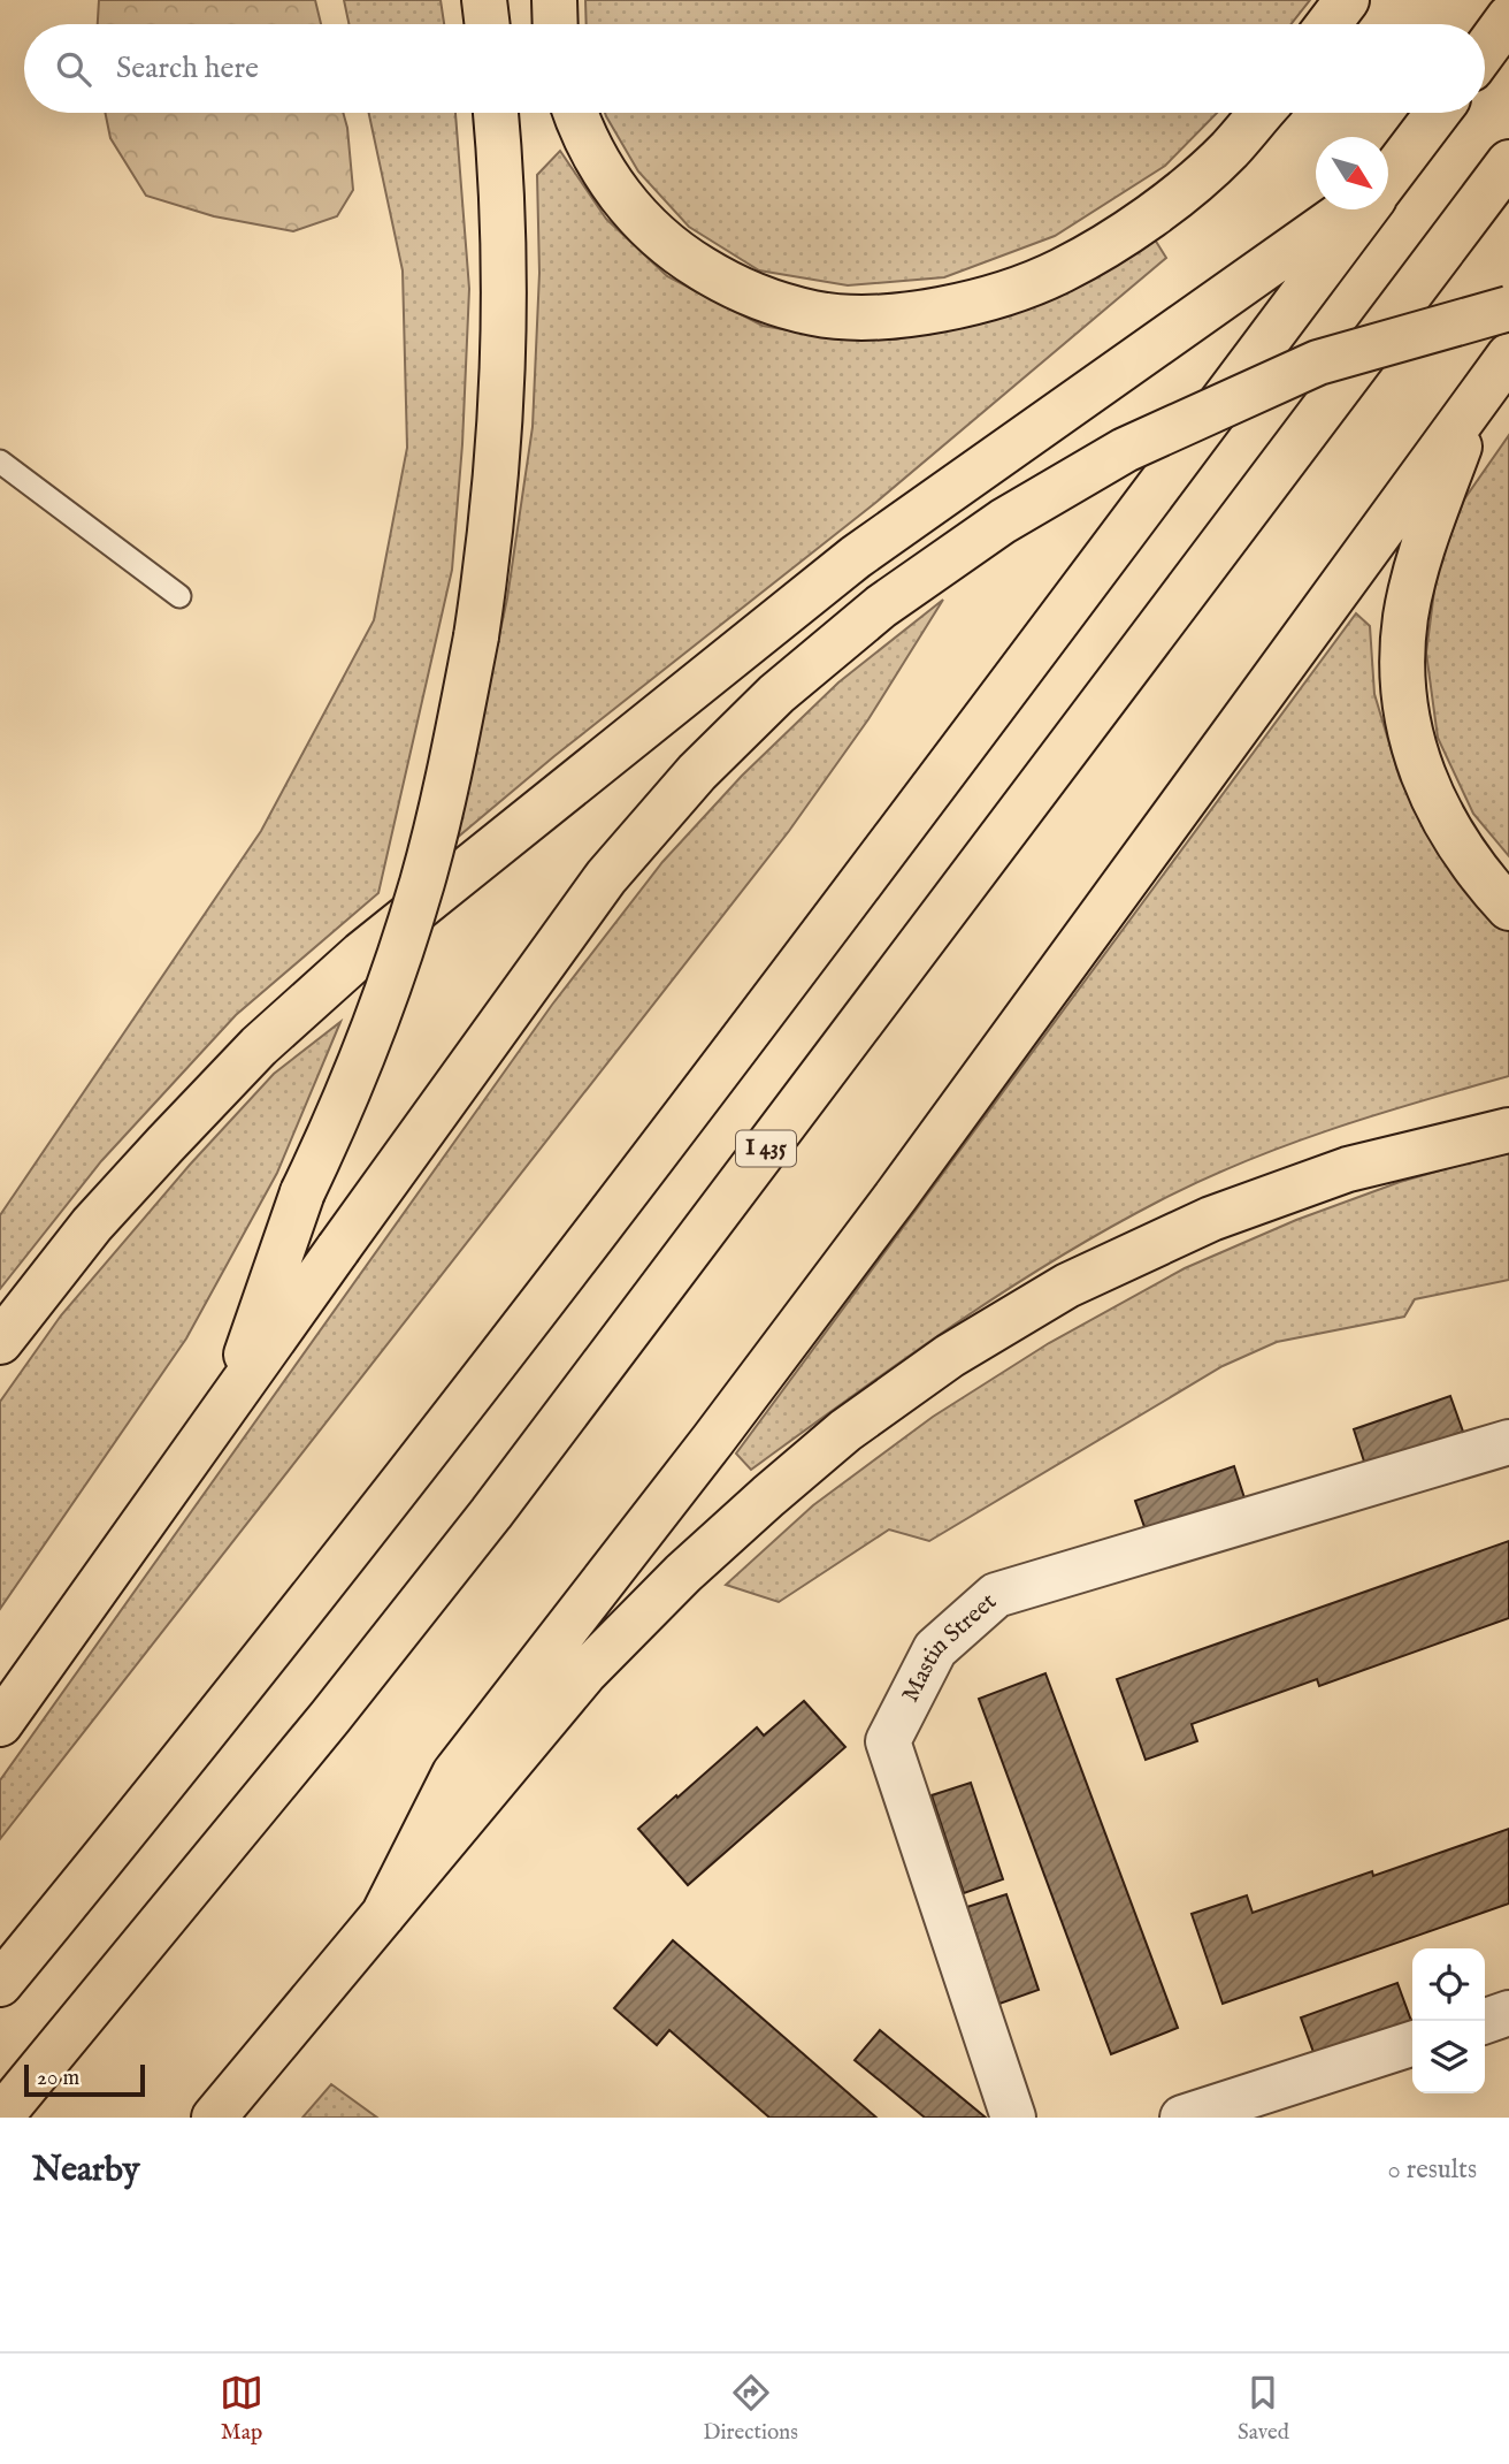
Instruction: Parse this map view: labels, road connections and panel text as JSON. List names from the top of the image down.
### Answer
{
  "streets": {
    "highway": ["I 435"],
    "street": ["Mastin Street"]
  },
  "scale_bar": "20 m",
  "north": "bottom right",
  "page": {
    "search": "Search here",
    "scale": "20 m",
    "heading": ["Nearby", "0 results"],
    "nav": ["Map", "Directions", "Saved"]
  }
}
